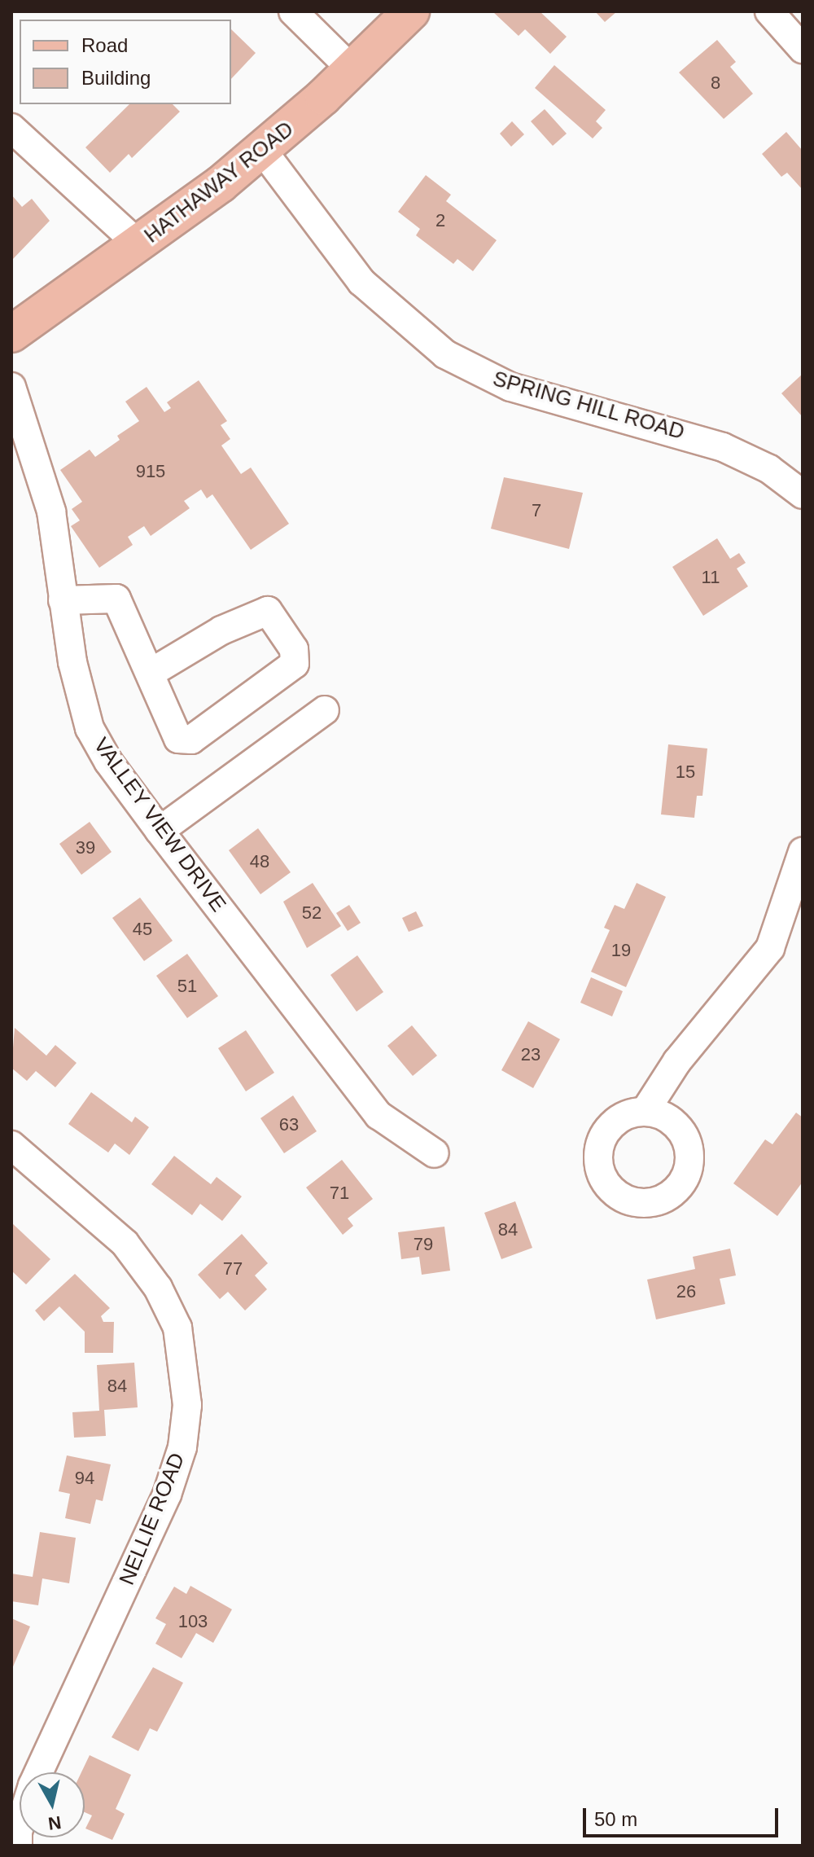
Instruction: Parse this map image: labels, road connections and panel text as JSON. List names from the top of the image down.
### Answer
{
  "streets": {
    "main road": ["HATHAWAY ROAD"],
    "street": ["SPRING HILL ROAD", "VALLEY VIEW DRIVE", "NELLIE ROAD"]
  },
  "crossings": [
    ["HATHAWAY ROAD", "SPRING HILL ROAD"]
  ],
  "house_numbers": [
    "8",
    "2",
    "915",
    "7",
    "11",
    "15",
    "39",
    "48",
    "52",
    "45",
    "19",
    "51",
    "23",
    "63",
    "71",
    "84",
    "79",
    "77",
    "26",
    "84",
    "94",
    "103"
  ],
  "legend": ["Road", "Building"],
  "scale_bar": "50 m",
  "north": "bottom"
}
